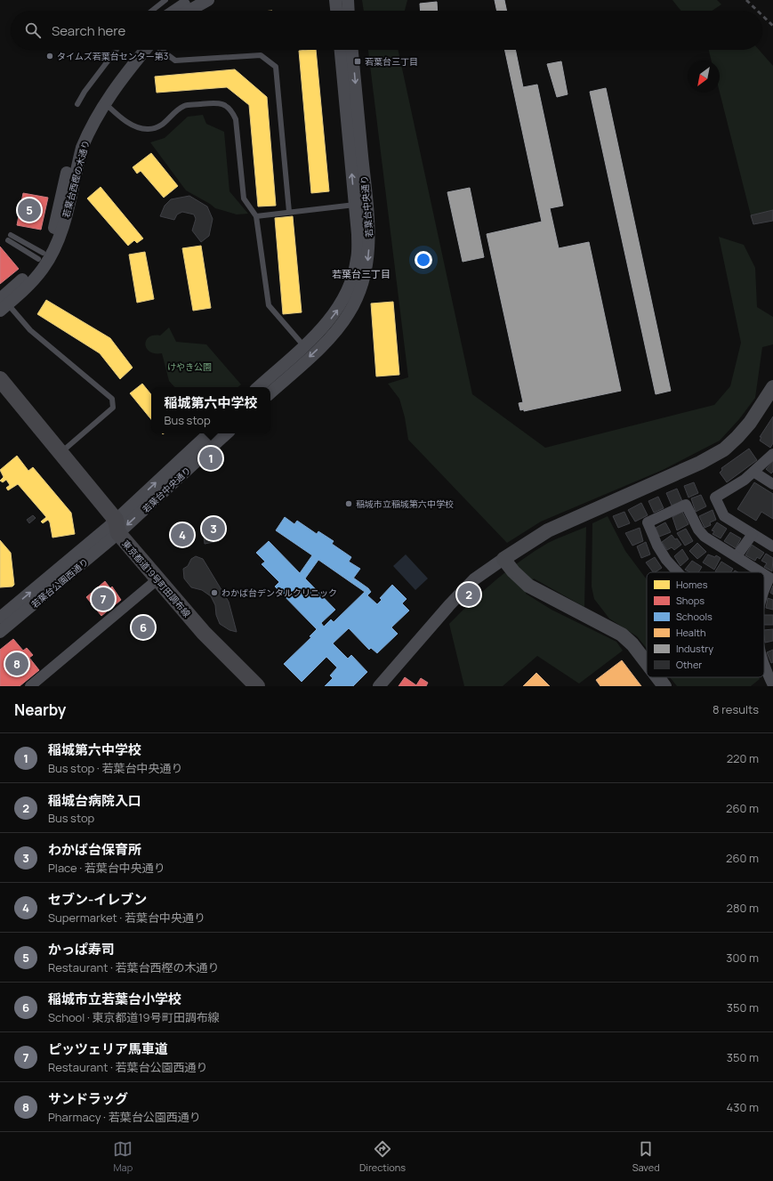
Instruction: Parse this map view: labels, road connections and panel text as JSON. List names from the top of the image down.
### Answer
{
  "streets": {
    "main road": ["東京都道19号町田調布線"],
    "street": ["若葉台西樫の木通り", "若葉台中央通り", "若葉台公園西通り"]
  },
  "crossings": [
    ["若葉台中央通り", "東京都道19号町田調布線"],
    ["若葉台中央通り", "若葉台公園西通り"],
    ["東京都道19号町田調布線", "若葉台公園西通り"]
  ],
  "districts": ["若葉台三丁目"],
  "parks": ["けやき公園"],
  "places": {
    "other": ["タイムズ若葉台センター第3", "稲城市立稲城第六中学校", "わかば台デンタルクリニック"],
    "transit": ["若葉台三丁目"]
  },
  "legend": [
    "Homes",
    "Shops",
    "Schools",
    "Health",
    "Industry",
    "Other"
  ],
  "north": "bottom left",
  "page": {
    "search": "Search here",
    "pins": [
      "5",
      "1",
      "3",
      "4",
      "2",
      "7",
      "6",
      "8"
    ],
    "popup": ["稲城第六中学校", "Bus stop"],
    "heading": ["Nearby", "8 results"],
    "list": [
      {
        "mark": "1",
        "name": "稲城第六中学校",
        "note": "Bus stop · 若葉台中央通り",
        "value": "220 m"
      },
      {
        "mark": "2",
        "name": "稲城台病院入口",
        "note": "Bus stop",
        "value": "260 m"
      },
      {
        "mark": "3",
        "name": "わかば台保育所",
        "note": "Place · 若葉台中央通り",
        "value": "260 m"
      },
      {
        "mark": "4",
        "name": "セブン-イレブン",
        "note": "Supermarket · 若葉台中央通り",
        "value": "280 m"
      },
      {
        "mark": "5",
        "name": "かっぱ寿司",
        "note": "Restaurant · 若葉台西樫の木通り",
        "value": "300 m"
      },
      {
        "mark": "6",
        "name": "稲城市立若葉台小学校",
        "note": "School · 東京都道19号町田調布線",
        "value": "350 m"
      },
      {
        "mark": "7",
        "name": "ピッツェリア馬車道",
        "note": "Restaurant · 若葉台公園西通り",
        "value": "350 m"
      },
      {
        "mark": "8",
        "name": "サンドラッグ",
        "note": "Pharmacy · 若葉台公園西通り",
        "value": "430 m"
      }
    ],
    "nav": ["Map", "Directions", "Saved"]
  }
}
